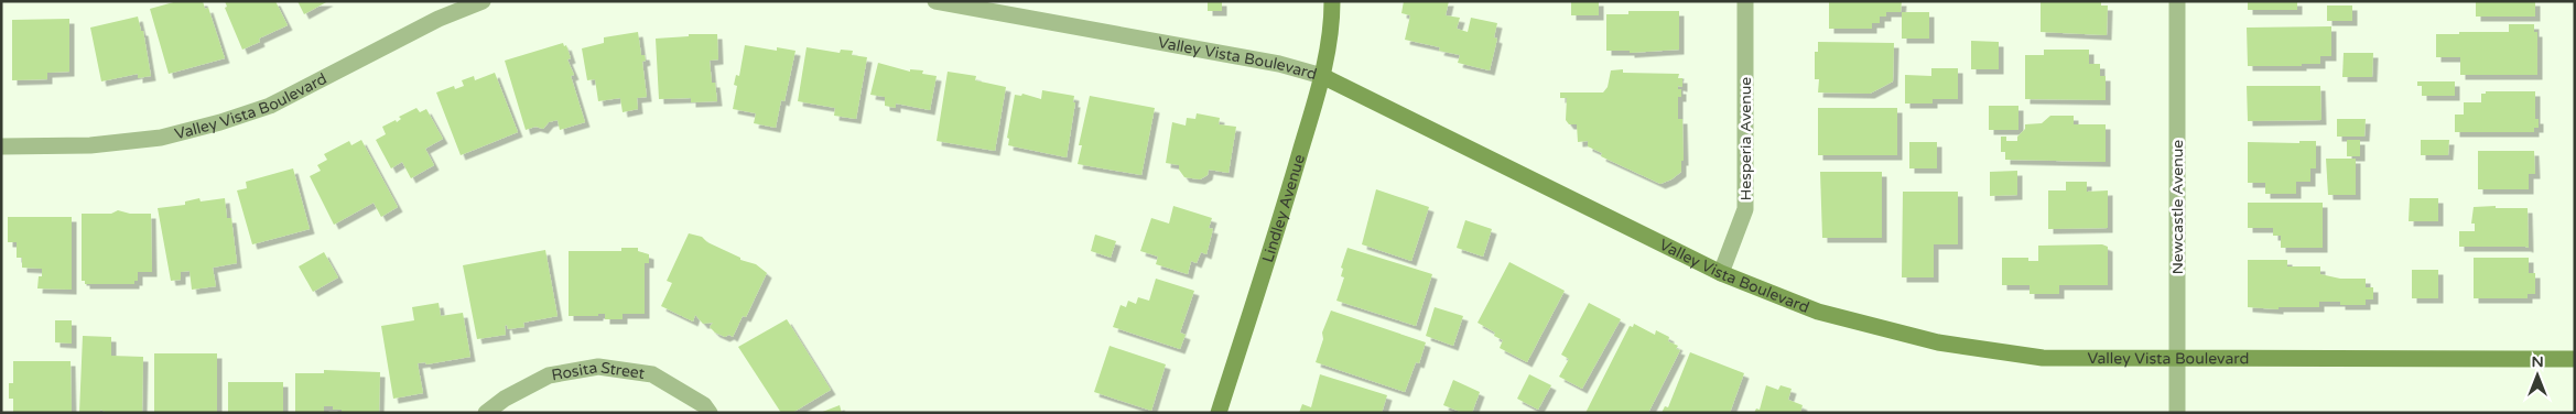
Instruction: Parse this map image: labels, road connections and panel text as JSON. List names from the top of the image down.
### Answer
{
  "streets": {
    "street": [
      "Valley Vista Boulevard",
      "Hesperia Avenue",
      "Newcastle Avenue",
      "Lindley Avenue",
      "Rosita Street"
    ]
  },
  "crossings": [
    ["Valley Vista Boulevard", "Hesperia Avenue"],
    ["Valley Vista Boulevard", "Newcastle Avenue"],
    ["Valley Vista Boulevard", "Lindley Avenue"]
  ],
  "north": "top"
}
